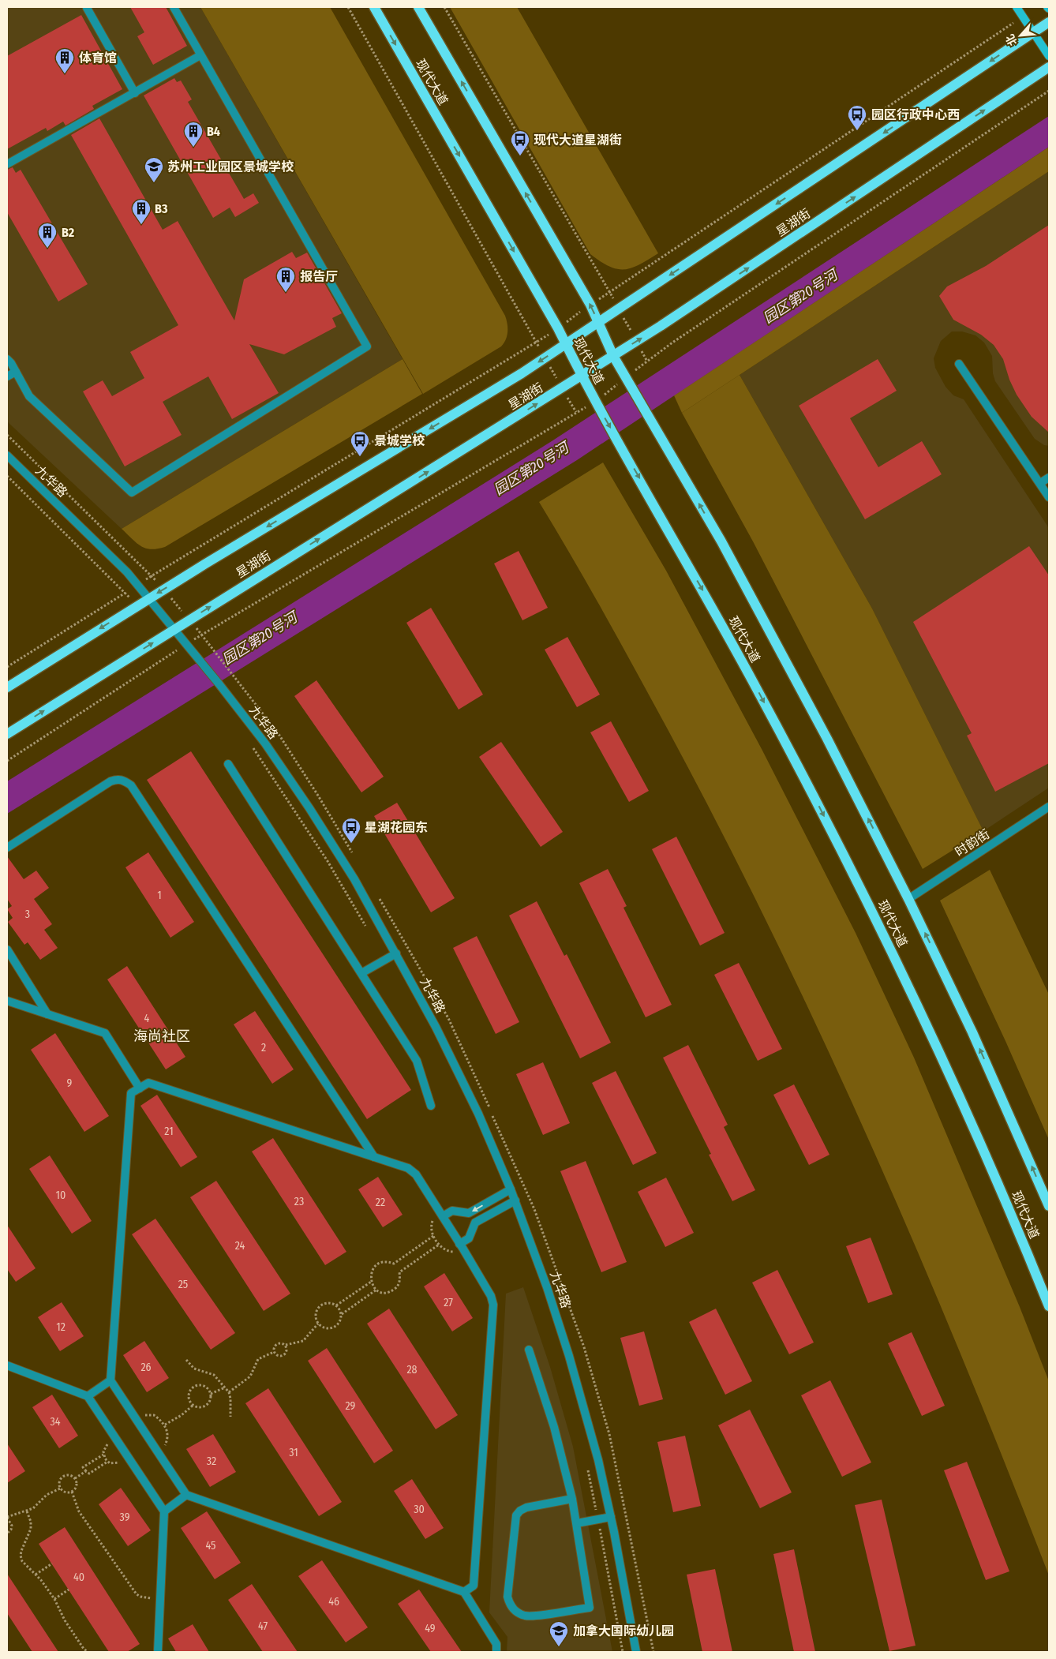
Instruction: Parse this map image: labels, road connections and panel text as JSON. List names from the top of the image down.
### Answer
{
  "streets": {
    "main road": ["现代大道", "星湖街"],
    "street": ["九华路", "时韵街"]
  },
  "crossings": [
    ["现代大道", "星湖街"],
    ["现代大道", "时韵街"],
    ["星湖街", "九华路"]
  ],
  "districts": ["海尚社区"],
  "water": ["园区第20号河"],
  "places": {
    "building": [
      "体育馆",
      "B4",
      "B3",
      "B2",
      "报告厅"
    ],
    "bus stop": [
      "园区行政中心西",
      "现代大道星湖街",
      "景城学校",
      "星湖花园东"
    ],
    "school or university": ["苏州工业园区景城学校", "加拿大国际幼儿园"]
  },
  "house_numbers": [
    "1",
    "3",
    "4",
    "2",
    "9",
    "21",
    "10",
    "23",
    "22",
    "24",
    "25",
    "27",
    "12",
    "26",
    "28",
    "29",
    "34",
    "31",
    "32",
    "30",
    "39",
    "45",
    "40",
    "46",
    "47",
    "49"
  ],
  "north": "bottom left"
}
